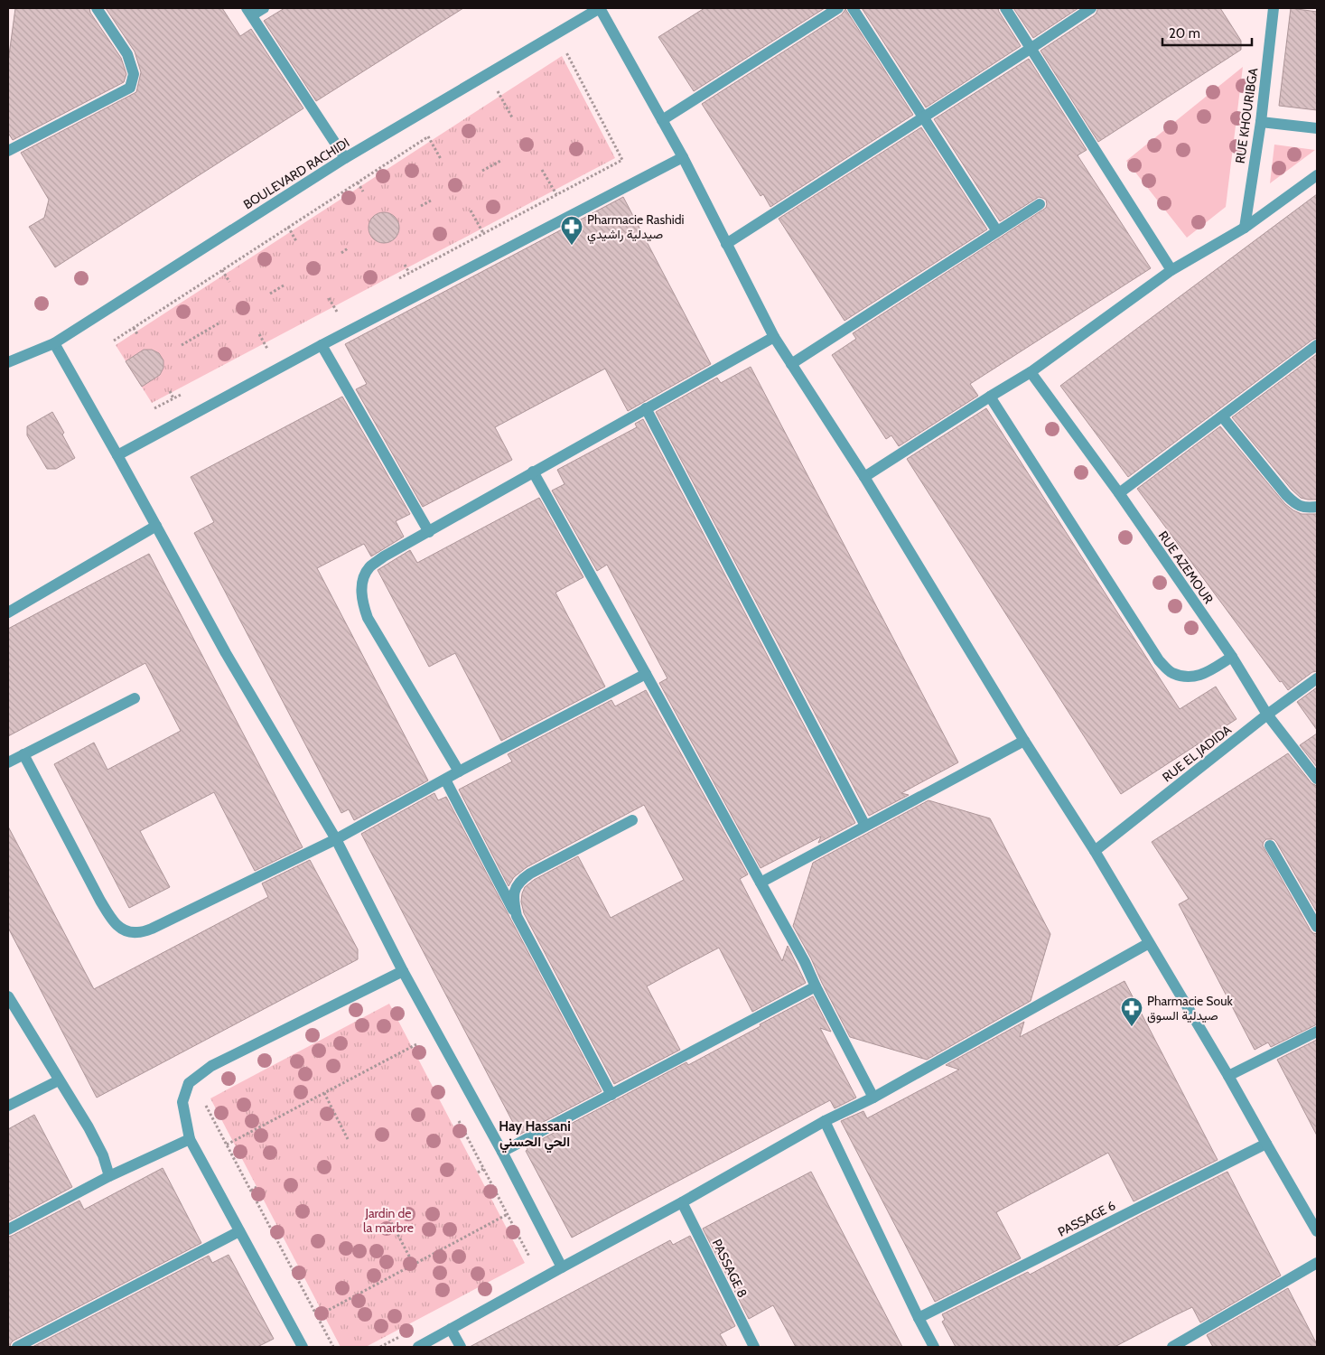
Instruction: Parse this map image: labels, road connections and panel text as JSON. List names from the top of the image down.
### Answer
{
  "streets": {
    "street": [
      "RUE KHOURIBGA",
      "BOULEVARD RACHIDI",
      "RUE AZEMOUR",
      "RUE EL JADIDA",
      "PASSAGE 6",
      "PASSAGE 8"
    ]
  },
  "crossings": [
    ["RUE AZEMOUR", "RUE EL JADIDA"]
  ],
  "districts": ["Hay Hassani الحي الحسني"],
  "parks": ["Jardin de la marbre"],
  "places": {
    "pharmacy": ["Pharmacie Rashidi صيدلية راشيدي", "Pharmacie Souk صيدلية السوق"]
  },
  "scale_bar": "20 m"
}
